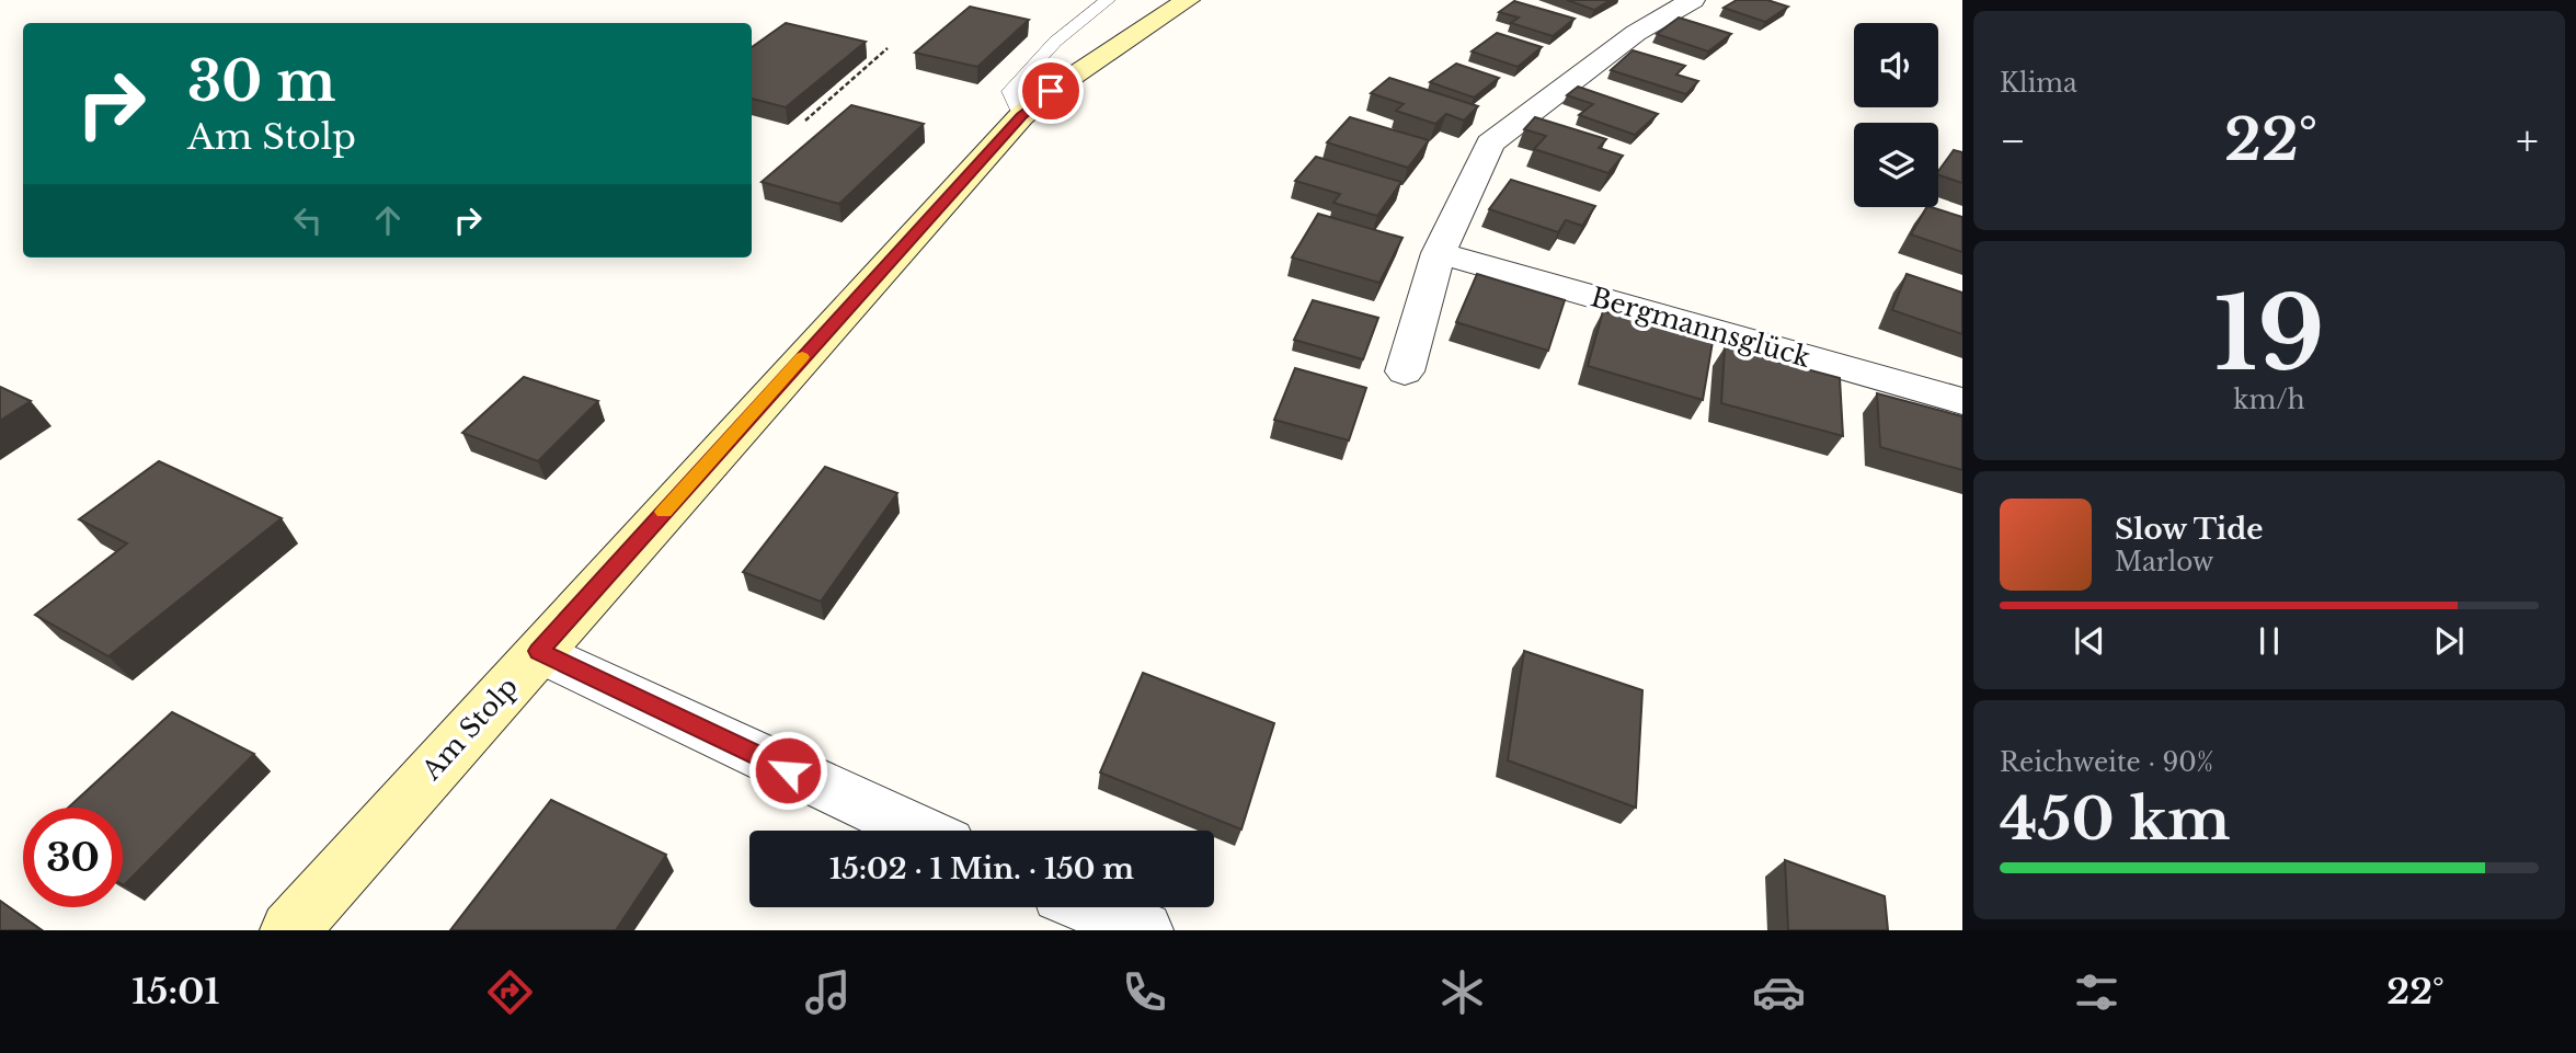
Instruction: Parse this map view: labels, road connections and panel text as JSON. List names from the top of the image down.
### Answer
{
  "streets": {
    "main road": ["Am Stolp"],
    "street": ["Bergmannsglück"]
  },
  "page": {
    "tile": [
      "Klima",
      ["19", "km/h"],
      ["Reichweite · 90%", "450 km"]
    ],
    "turn": ["30 m", "Am Stolp"],
    "heat": ["−", "22°", "+"],
    "song": ["Slow Tide", "Marlow"],
    "limit": "30",
    "trip": "15:02 · 1 Min. · 150 m",
    "tabs": ["15:01", "22°"]
  }
}
